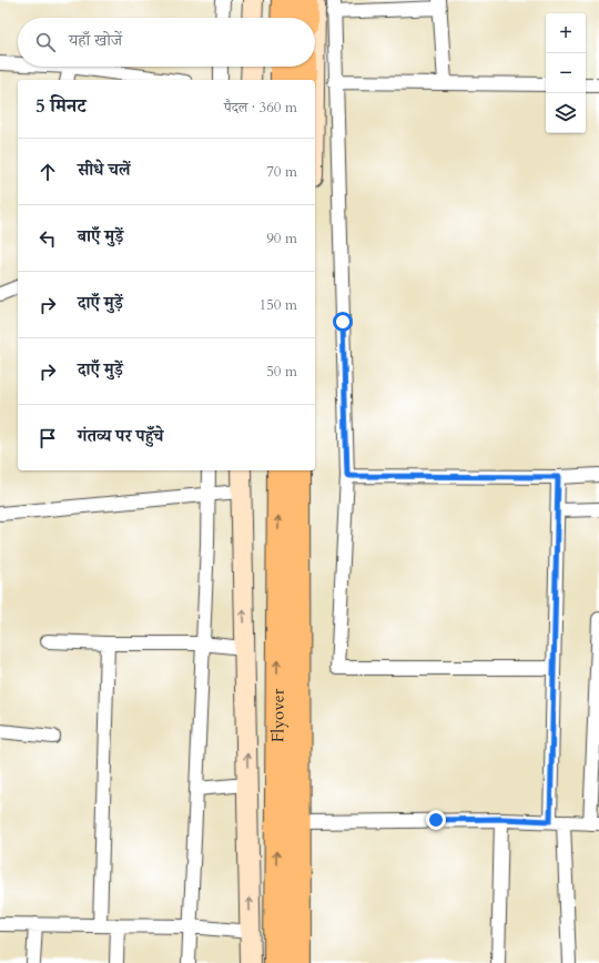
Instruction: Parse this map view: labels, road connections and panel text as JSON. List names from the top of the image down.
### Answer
{
  "streets": {
    "highway": ["Flyover"]
  },
  "page": {
    "map_buttons": ["+", "−"],
    "search": "यहाँ खोजें",
    "heading": ["5 मिनट", "पैदल · 360 m"],
    "list": [
      ["सीधे चलें", "70 m"],
      ["बाएँ मुड़ें", "90 m"],
      ["दाएँ मुड़ें", "150 m"],
      ["दाएँ मुड़ें", "50 m"],
      "गंतव्य पर पहुँचे"
    ]
  }
}
